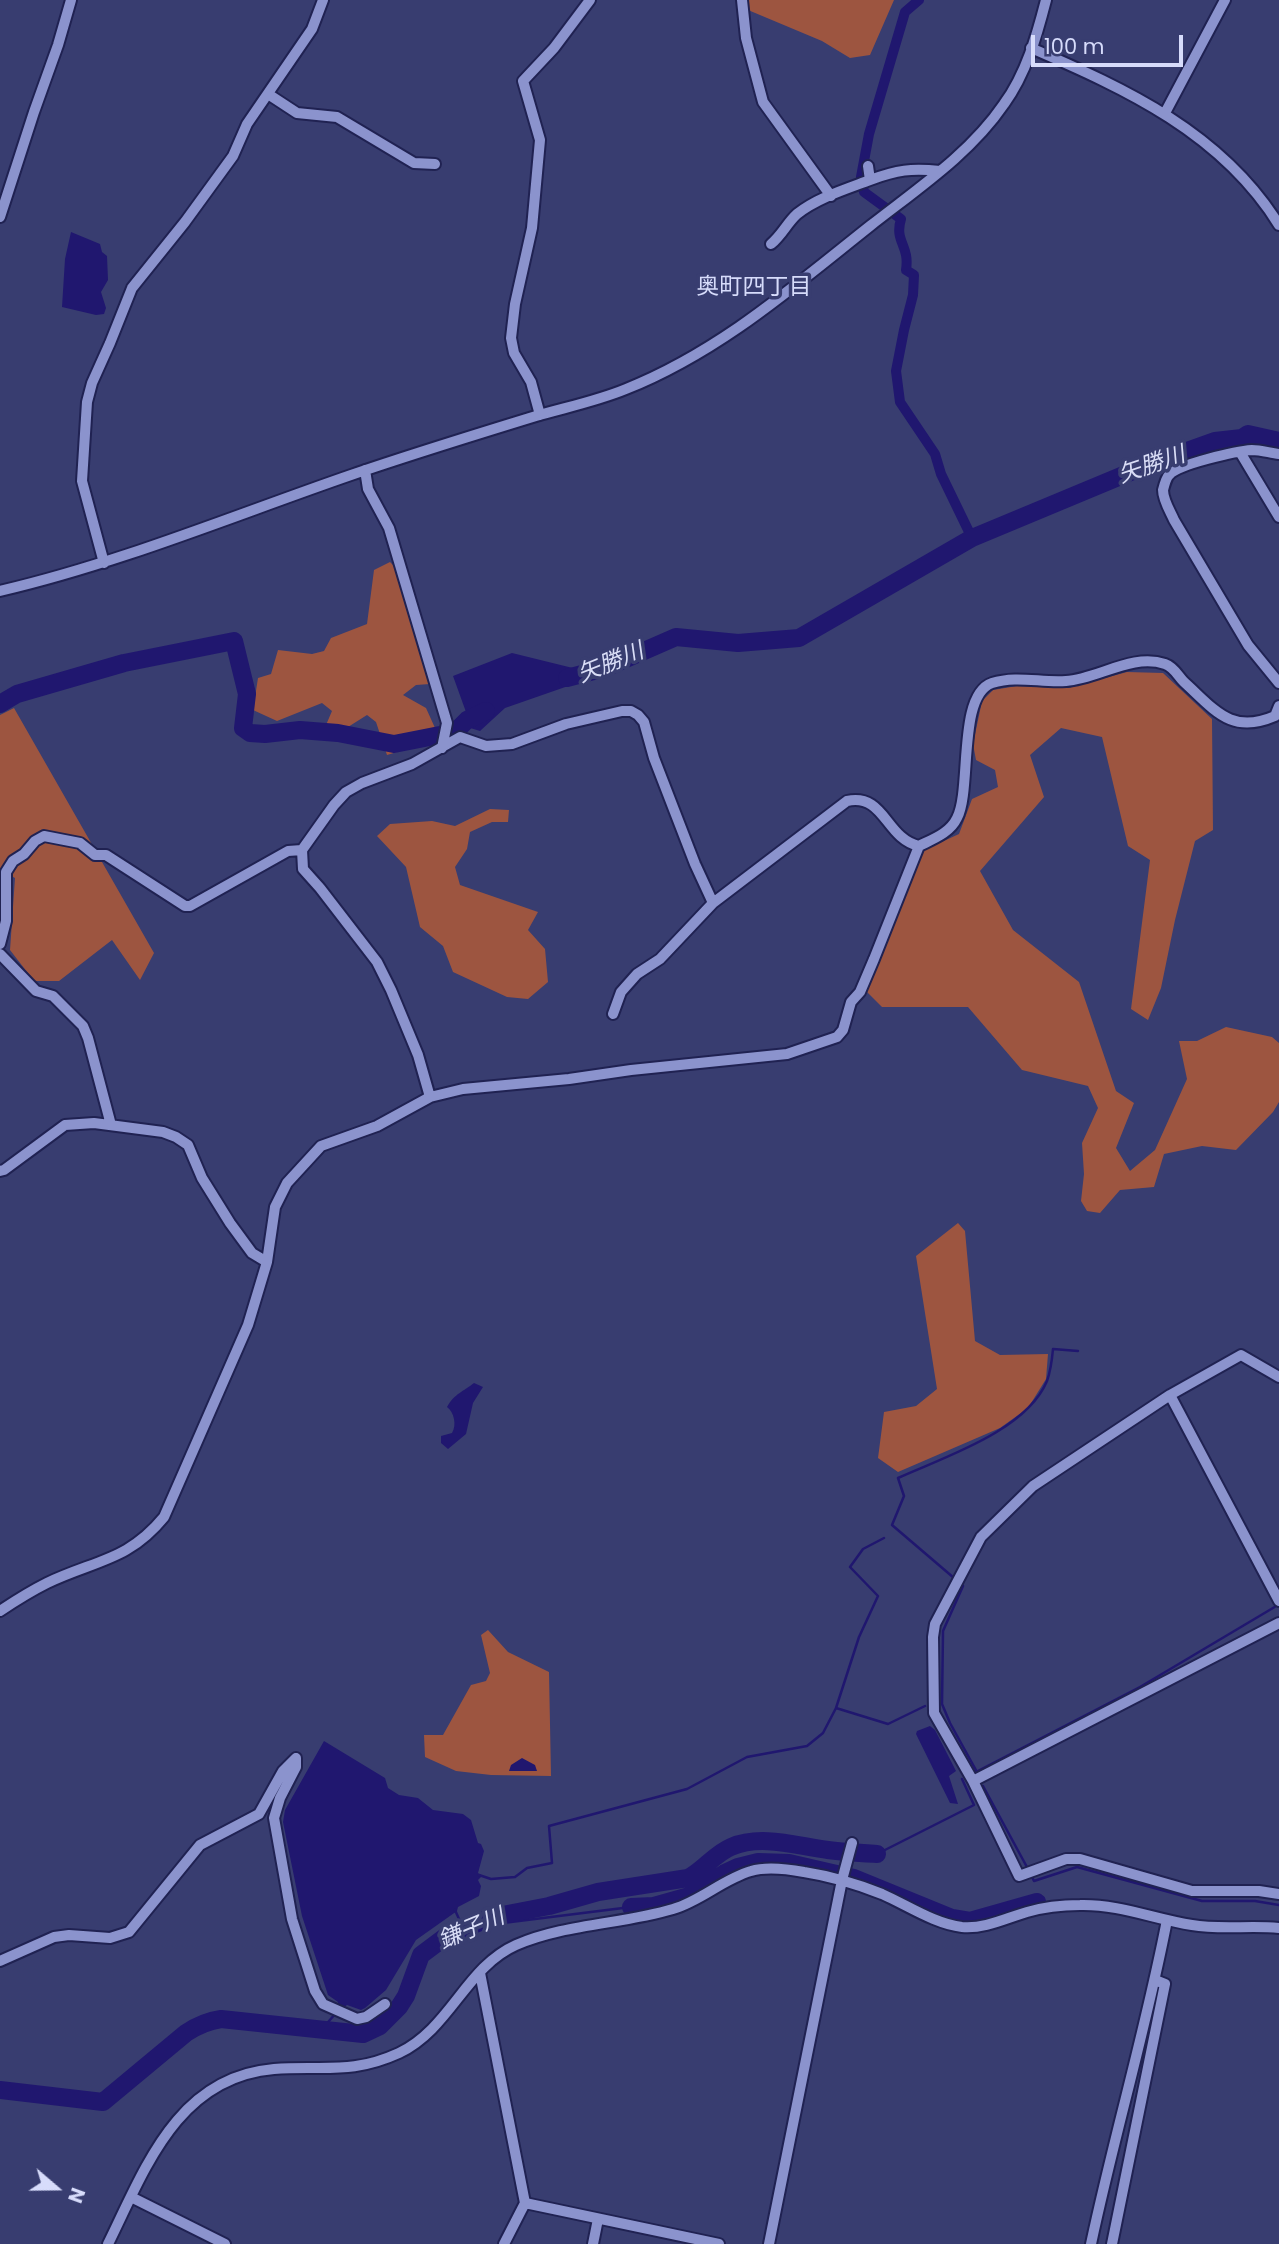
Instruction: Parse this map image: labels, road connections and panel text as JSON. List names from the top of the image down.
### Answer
{
  "districts": ["奥町四丁目"],
  "water": ["矢勝川", "鎌子川"],
  "scale_bar": "100 m",
  "north": "right"
}
